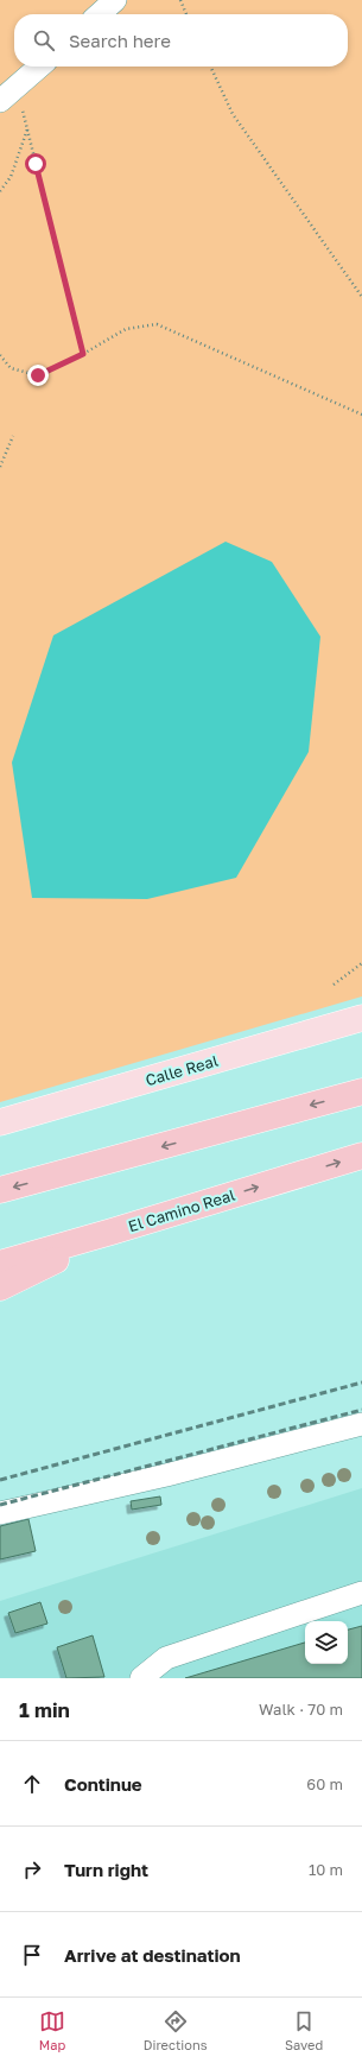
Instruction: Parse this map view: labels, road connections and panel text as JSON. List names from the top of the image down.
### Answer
{
  "streets": {
    "highway": ["El Camino Real"],
    "main road": ["Calle Real"]
  },
  "page": {
    "search": "Search here",
    "heading": ["1 min", "Walk · 70 m"],
    "list": [
      ["Continue", "60 m"],
      ["Turn right", "10 m"],
      "Arrive at destination"
    ],
    "nav": ["Map", "Directions", "Saved"]
  }
}
